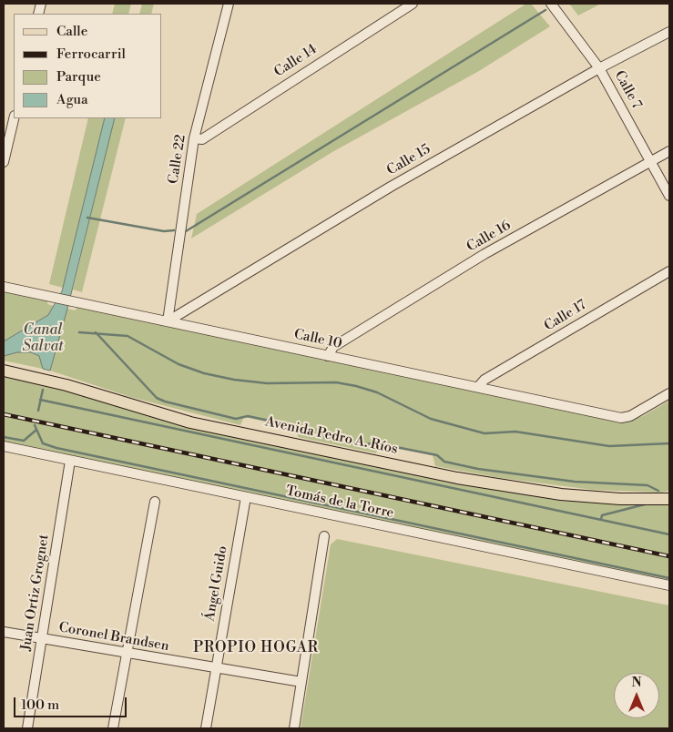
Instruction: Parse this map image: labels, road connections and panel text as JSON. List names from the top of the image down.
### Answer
{
  "streets": {
    "main road": ["Avenida Pedro A. Ríos"],
    "street": [
      "Calle 14",
      "Calle 7",
      "Calle 22",
      "Calle 15",
      "Calle 16",
      "Calle 17",
      "Calle 10",
      "Tomás de la Torre",
      "Ángel Guido",
      "Juan Ortiz Grognet",
      "Coronel Brandsen"
    ]
  },
  "crossings": [
    ["Calle 14", "Calle 22"],
    ["Calle 7", "Calle 15"],
    ["Calle 7", "Calle 16"],
    ["Calle 22", "Calle 15"],
    ["Calle 22", "Calle 10"],
    ["Calle 15", "Calle 10"],
    ["Calle 16", "Calle 10"],
    ["Calle 17", "Calle 10"],
    ["Tomás de la Torre", "Ángel Guido"],
    ["Tomás de la Torre", "Juan Ortiz Grognet"],
    ["Ángel Guido", "Coronel Brandsen"],
    ["Juan Ortiz Grognet", "Coronel Brandsen"]
  ],
  "districts": ["PROPIO HOGAR"],
  "water": ["Canal Salvat"],
  "legend": [
    "Calle",
    "Ferrocarril",
    "Parque",
    "Agua"
  ],
  "scale_bar": "100 m",
  "north": "top"
}
